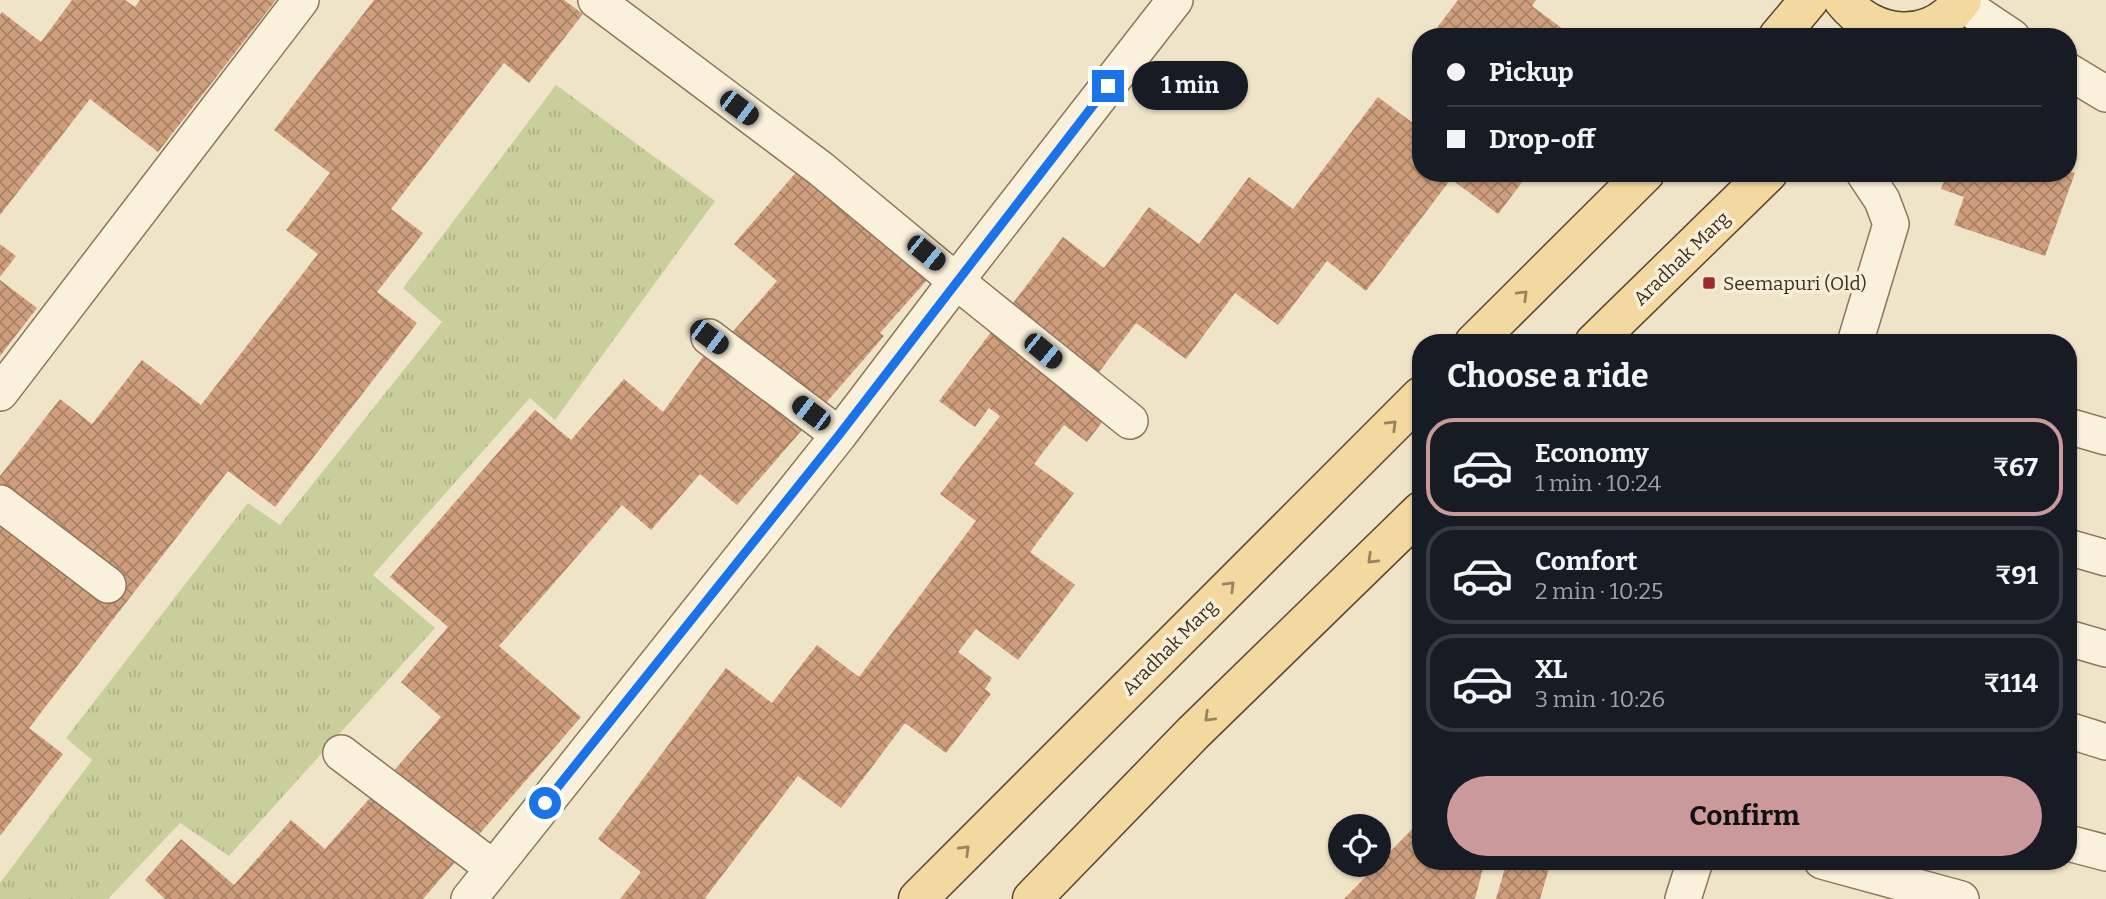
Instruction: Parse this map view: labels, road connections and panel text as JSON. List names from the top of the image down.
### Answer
{
  "streets": {
    "main road": ["Aradhak Marg"]
  },
  "places": {
    "transit": ["Seemapuri (Old)"]
  },
  "page": {
    "banner": ["Pickup", "Drop-off"],
    "bubble": "1 min",
    "heading": "Choose a ride",
    "list": [
      {
        "name": "Economy",
        "note": "1 min · 10:24",
        "value": "₹67"
      },
      {
        "name": "Comfort",
        "note": "2 min · 10:25",
        "value": "₹91"
      },
      {
        "name": "XL",
        "note": "3 min · 10:26",
        "value": "₹114"
      }
    ],
    "buttons": "Confirm"
  }
}
